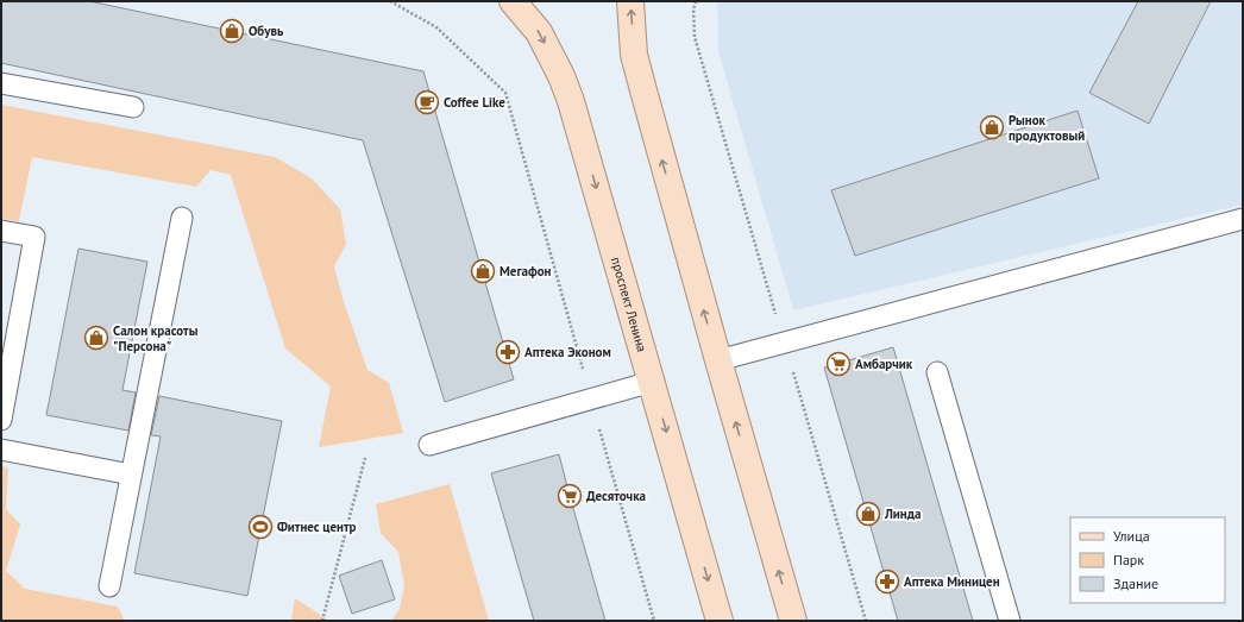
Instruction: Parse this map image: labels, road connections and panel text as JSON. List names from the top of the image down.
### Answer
{
  "streets": {
    "main road": ["проспект Ленина"]
  },
  "places": {
    "shop": [
      "Обувь",
      "Рынок продуктовый",
      "Мегафон",
      "Салон красоты \"Персона\"",
      "Линда"
    ],
    "cafe": ["Coffee Like"],
    "pharmacy": ["Аптека Эконом", "Аптека Миницен"],
    "supermarket": ["Амбарчик", "Десяточка"],
    "sports": ["Фитнес центр"]
  },
  "legend": ["Улица", "Парк", "Здание"]
}
